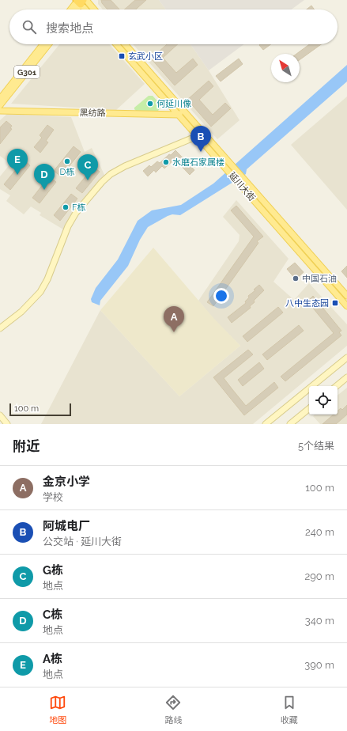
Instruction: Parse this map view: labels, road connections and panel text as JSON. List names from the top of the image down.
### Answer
{
  "streets": {
    "main road": ["G301", "黑纺路", "延川大街"]
  },
  "crossings": [
    ["黑纺路", "延川大街"]
  ],
  "places": {
    "transit": ["玄武小区", "八中生态园"],
    "other": [
      "何延川像",
      "D栋",
      "水磨石家属楼",
      "F栋",
      "中国石油"
    ]
  },
  "scale_bar": "100 m",
  "north": "top left",
  "page": {
    "search": "搜索地点",
    "pins": [
      "B",
      "E",
      "C",
      "D",
      "A"
    ],
    "scale": "100 m",
    "heading": ["附近", "5个结果"],
    "list": [
      {
        "mark": "A",
        "name": "金京小学",
        "note": "学校",
        "value": "100 m"
      },
      {
        "mark": "B",
        "name": "阿城电厂",
        "note": "公交站 · 延川大街",
        "value": "240 m"
      },
      {
        "mark": "C",
        "name": "G栋",
        "note": "地点",
        "value": "290 m"
      },
      {
        "mark": "D",
        "name": "C栋",
        "note": "地点",
        "value": "340 m"
      },
      {
        "mark": "E",
        "name": "A栋",
        "note": "地点",
        "value": "390 m"
      }
    ],
    "nav": ["地图", "路线", "收藏"]
  }
}
